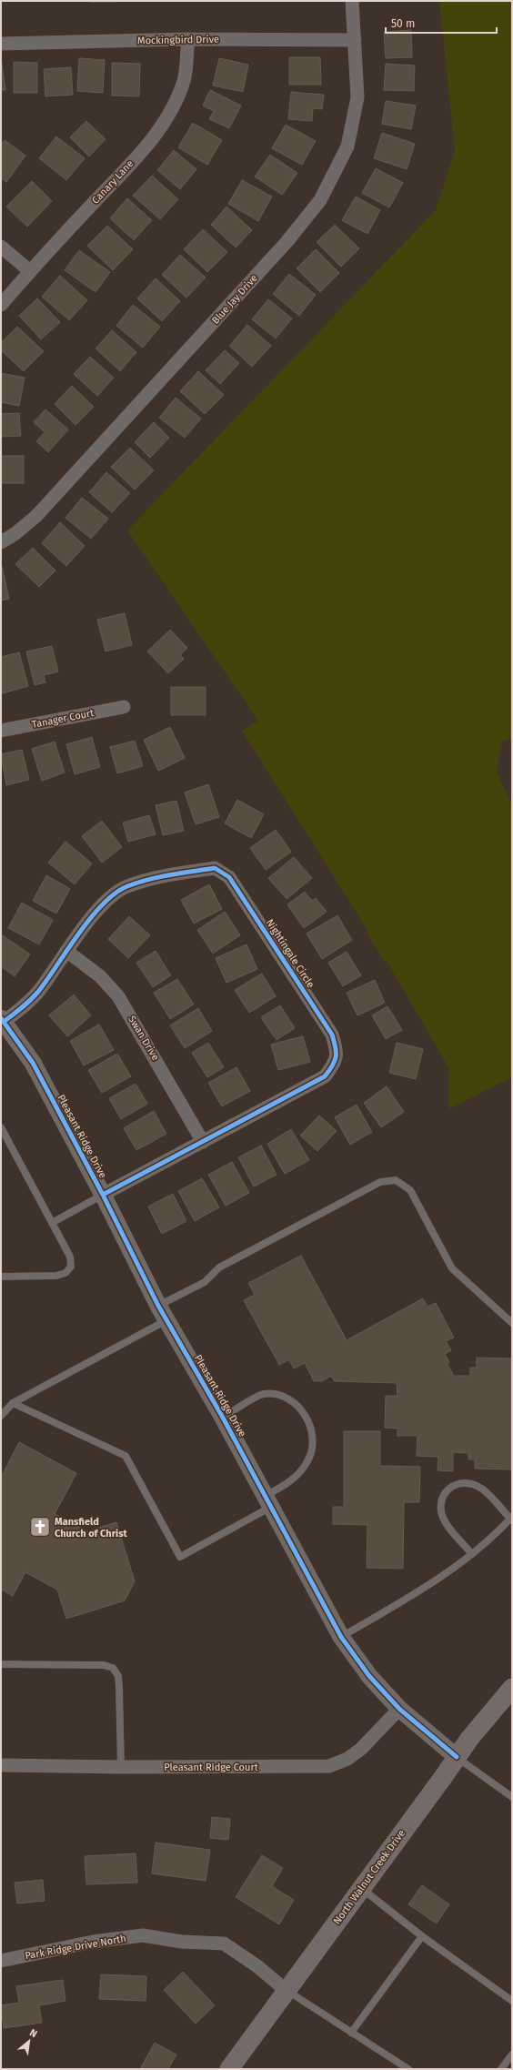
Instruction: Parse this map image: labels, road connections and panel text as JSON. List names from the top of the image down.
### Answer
{
  "streets": {
    "main road": ["North Walnut Creek Drive"],
    "street": [
      "Mockingbird Drive",
      "Canary Lane",
      "Blue Jay Drive",
      "Tanager Court",
      "Nightingale Circle",
      "Swan Drive",
      "Pleasant Ridge Drive",
      "Pleasant Ridge Court",
      "Park Ridge Drive North"
    ]
  },
  "crossings": [
    ["Mockingbird Drive", "Canary Lane"],
    ["Mockingbird Drive", "Blue Jay Drive"],
    ["Nightingale Circle", "Swan Drive"],
    ["Nightingale Circle", "Pleasant Ridge Drive"],
    ["Pleasant Ridge Drive", "Pleasant Ridge Court"],
    ["Pleasant Ridge Drive", "North Walnut Creek Drive"],
    ["North Walnut Creek Drive", "Park Ridge Drive North"]
  ],
  "places": {
    "church": ["Mansfield Church of Christ"]
  },
  "scale_bar": "50 m",
  "north": "top right"
}
